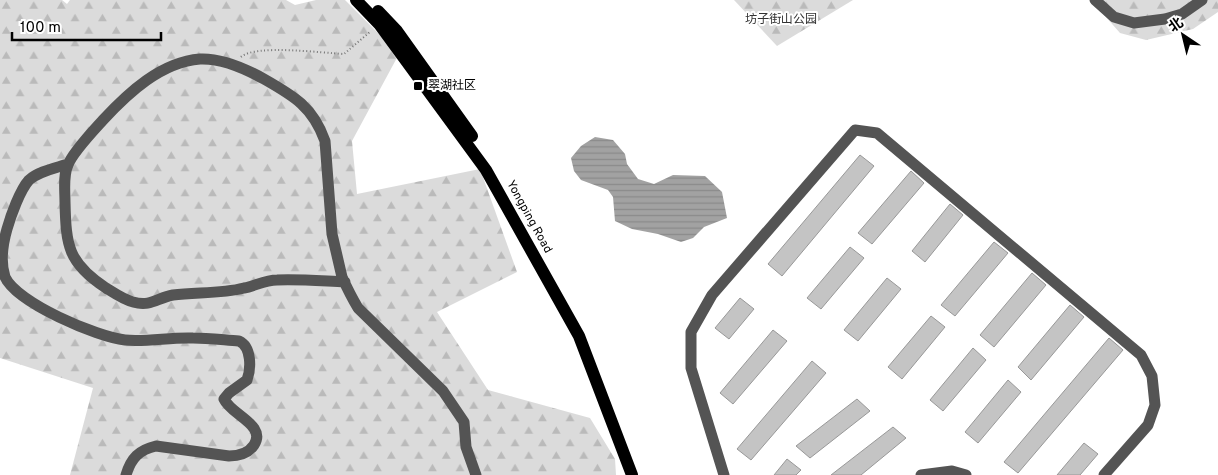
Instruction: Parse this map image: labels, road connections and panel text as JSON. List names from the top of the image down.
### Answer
{
  "streets": {
    "main road": ["Yongping Road"]
  },
  "parks": ["坊子街山公园"],
  "places": {
    "transit": ["翠湖社区"]
  },
  "scale_bar": "100 m",
  "north": "top left"
}
